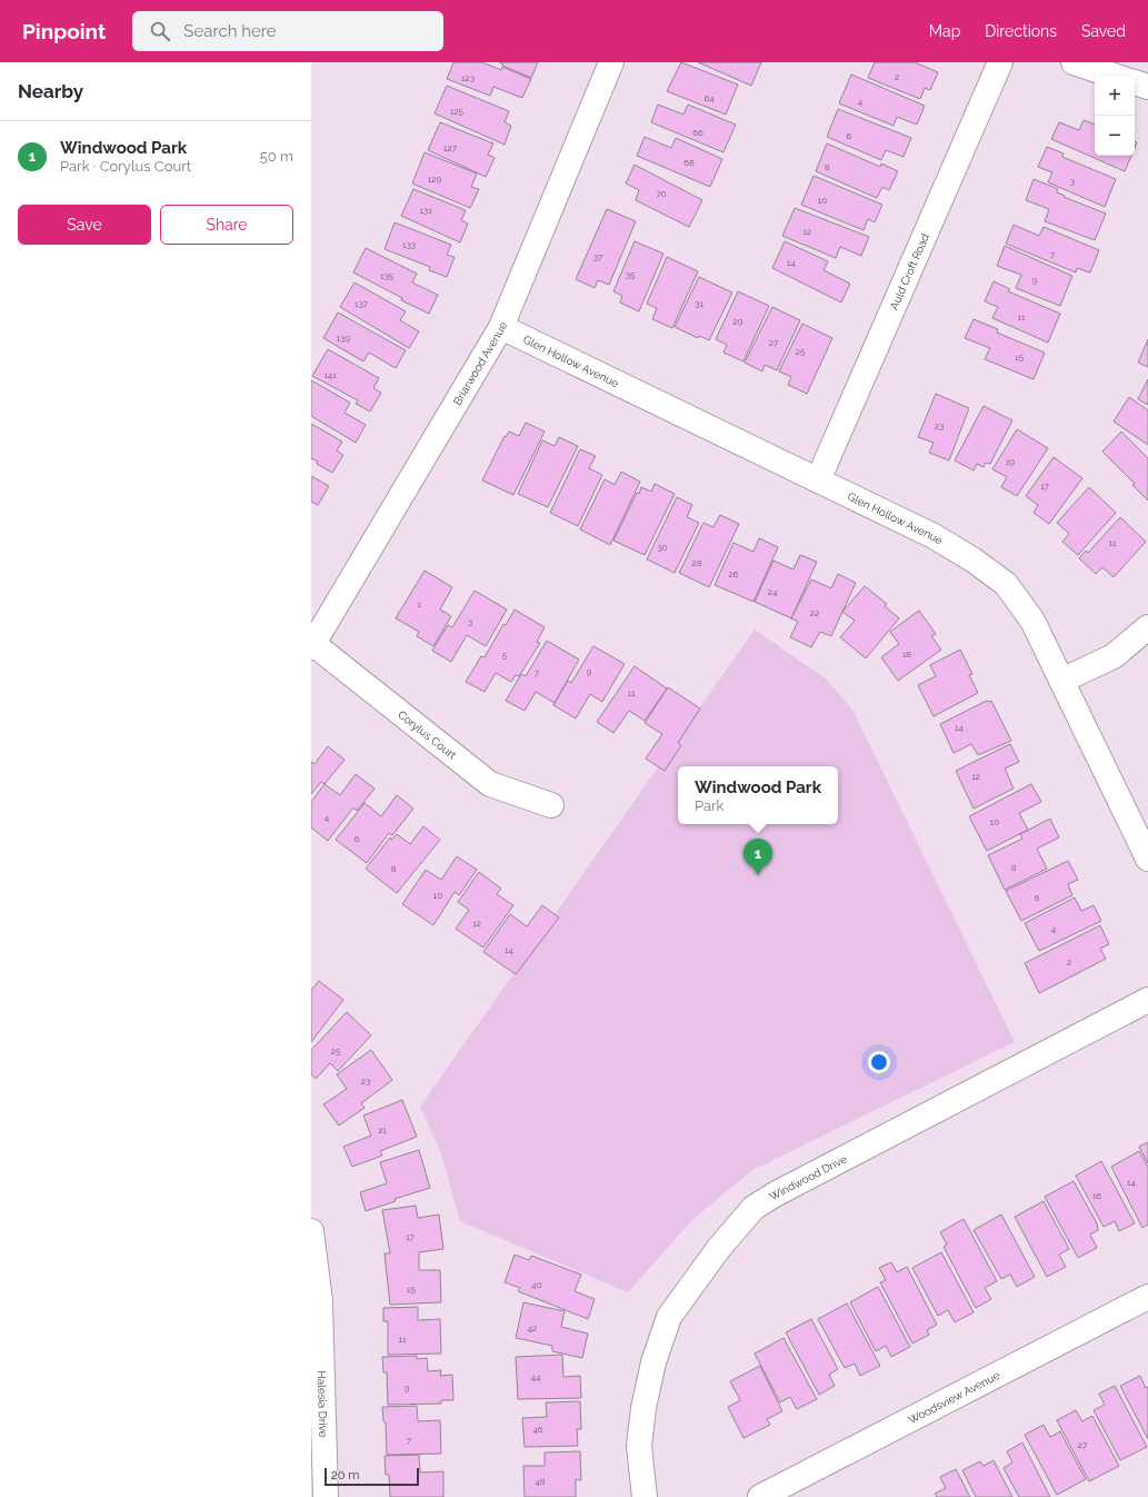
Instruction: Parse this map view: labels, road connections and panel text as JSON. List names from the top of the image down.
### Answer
{
  "streets": {
    "street": [
      "Auld Croft Road",
      "Glen Hollow Avenue",
      "Briarwood Avenue",
      "Corylus Court",
      "Windwood Drive",
      "Woodsview Avenue",
      "Halesia Drive"
    ]
  },
  "crossings": [
    ["Auld Croft Road", "Glen Hollow Avenue"],
    ["Glen Hollow Avenue", "Briarwood Avenue"],
    ["Briarwood Avenue", "Corylus Court"]
  ],
  "house_numbers": [
    "2",
    "123",
    "64",
    "4",
    "125",
    "66",
    "6",
    "127",
    "68",
    "8",
    "129",
    "3",
    "70",
    "10",
    "131",
    "12",
    "133",
    "7",
    "37",
    "14",
    "35",
    "135",
    "9",
    "137",
    "31",
    "11",
    "29",
    "139",
    "27",
    "25",
    "15",
    "141",
    "23",
    "19",
    "17",
    "11",
    "30",
    "28",
    "26",
    "24",
    "1",
    "22",
    "3",
    "18",
    "5",
    "9",
    "7",
    "11",
    "14",
    "12",
    "4",
    "10",
    "6",
    "8",
    "8",
    "10",
    "6",
    "12",
    "4",
    "14",
    "2",
    "25",
    "23",
    "21",
    "14",
    "16",
    "17",
    "40",
    "15",
    "42",
    "11",
    "44",
    "9",
    "46",
    "7",
    "27",
    "48"
  ],
  "scale_bar": "20 m",
  "page": {
    "header": "Pinpoint",
    "search": "Search here",
    "nav": ["Map", "Directions", "Saved"],
    "heading": "Nearby",
    "map_buttons": ["+", "−"],
    "list": [
      {
        "mark": "1",
        "name": "Windwood Park",
        "note": "Park · Corylus Court",
        "value": "50 m"
      }
    ],
    "buttons": ["Save", "Share"],
    "popup": ["Windwood Park", "Park"],
    "pins": "1",
    "scale": "20 m"
  }
}
